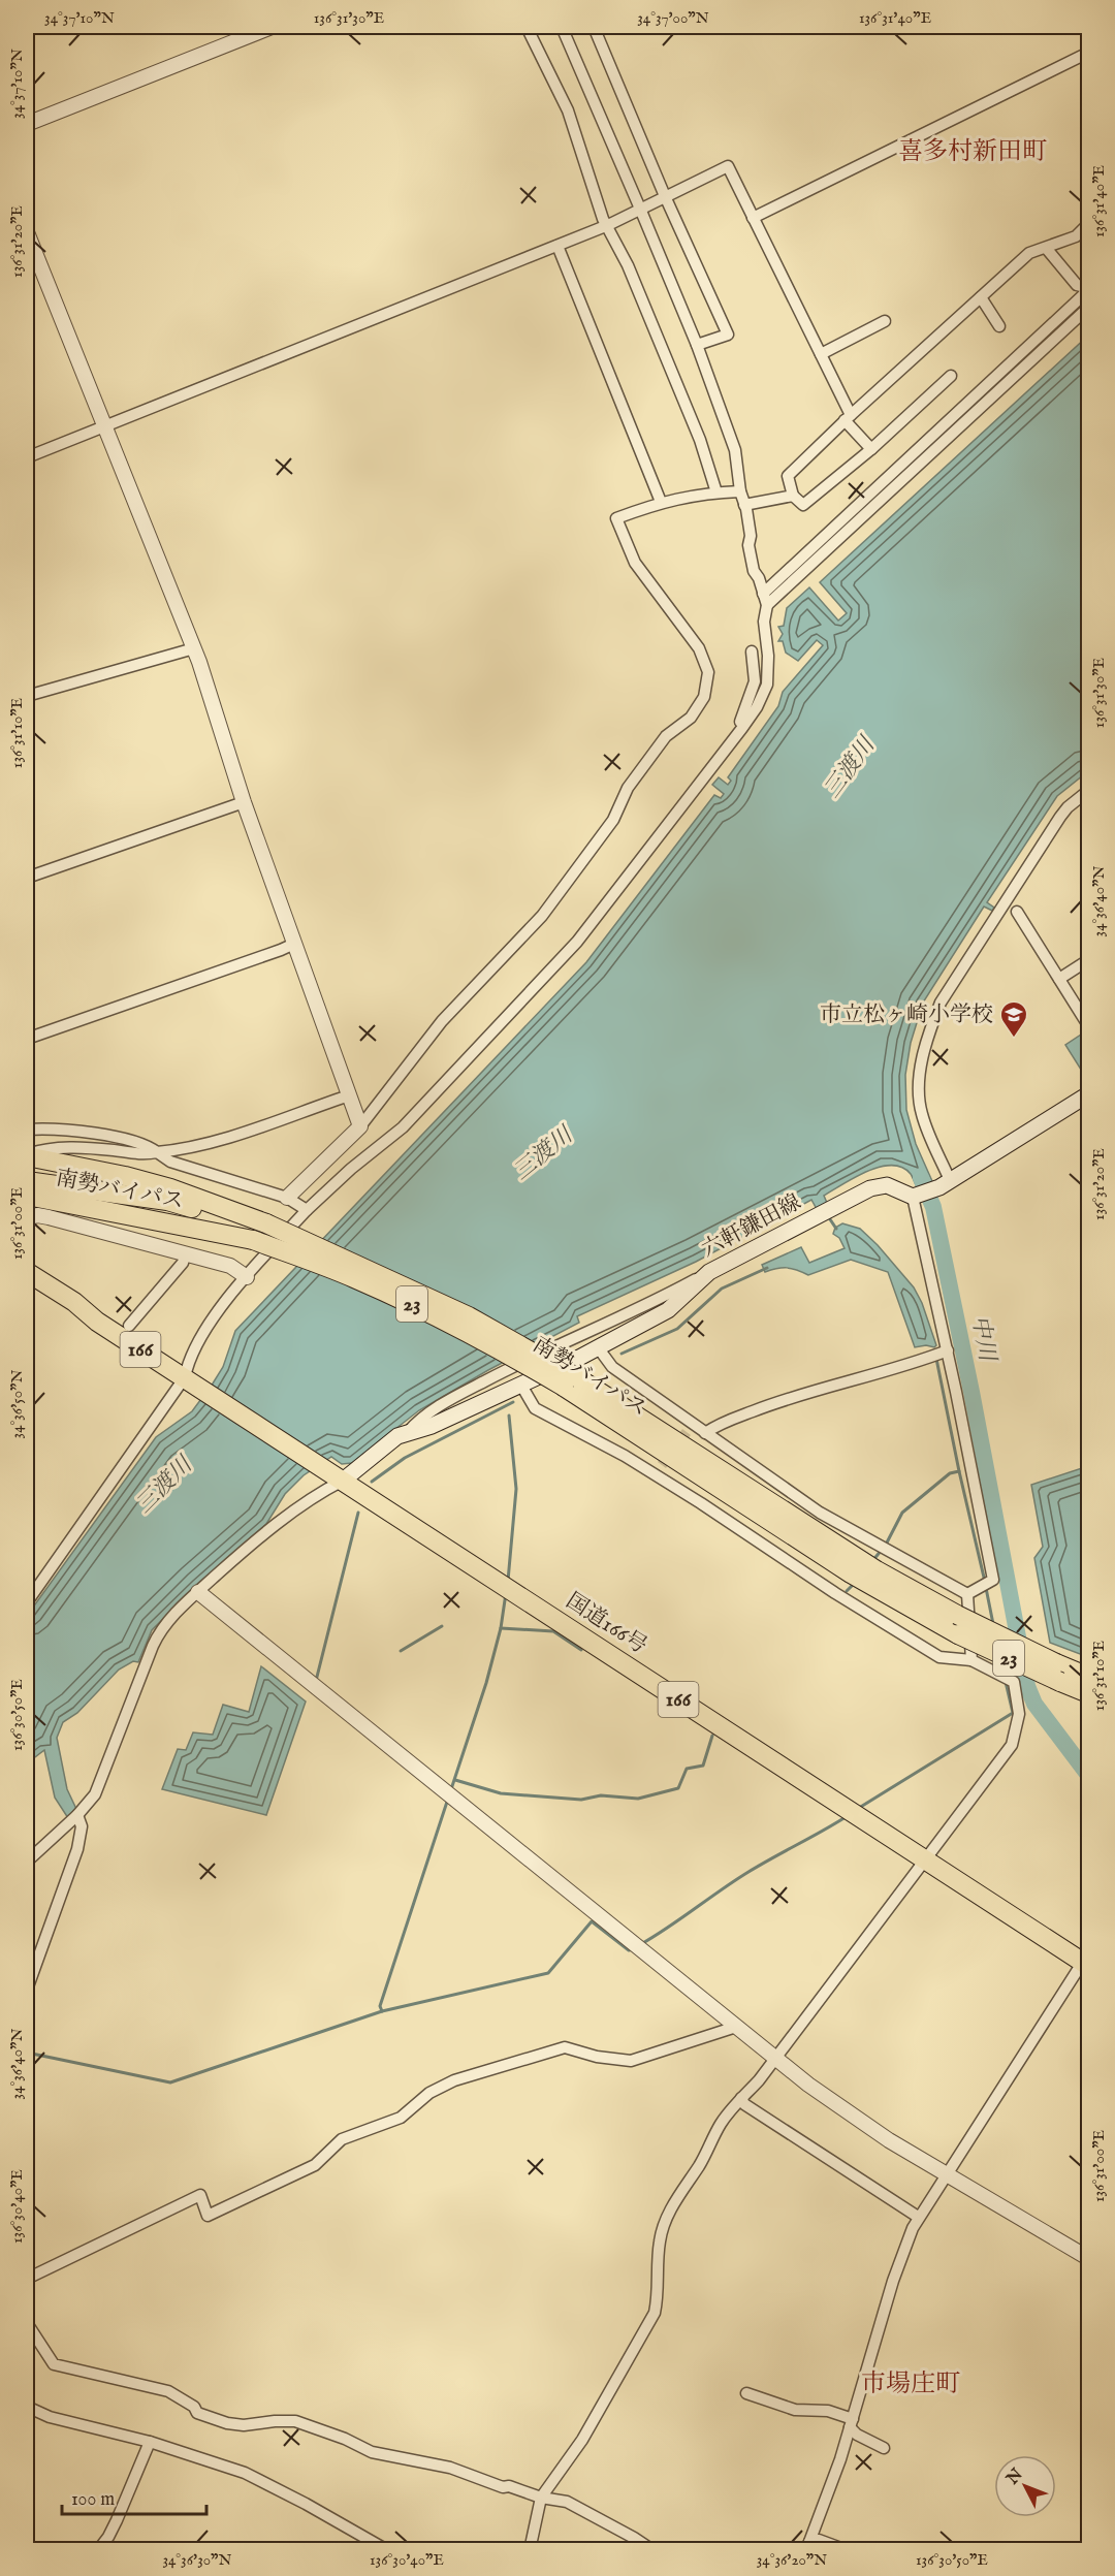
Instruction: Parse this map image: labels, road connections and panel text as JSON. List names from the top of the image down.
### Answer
{
  "streets": {
    "highway": [
      "南勢バイパス",
      "23",
      "166",
      "国道166号"
    ],
    "main road": ["六軒鎌田線"]
  },
  "crossings": [
    ["南勢バイパス", "23"],
    ["六軒鎌田線", "国道166号"]
  ],
  "districts": ["喜多村新田町", "市場庄町"],
  "water": ["三渡川", "中川"],
  "places": {
    "school or university": ["市立松ヶ崎小学校"]
  },
  "scale_bar": "100 m",
  "north": "top left",
  "coordinates": [
    "34°37'10\"N",
    "136°31'30\"E",
    "34°37'00\"N",
    "136°31'40\"E",
    "136°31'20\"E",
    "136°31'10\"E",
    "34°36'40\"N",
    "136°31'00\"E",
    "34°36'50\"N",
    "136°30'50\"E",
    "136°30'40\"E",
    "34°36'30\"N",
    "34°36'20\"N"
  ]
}
